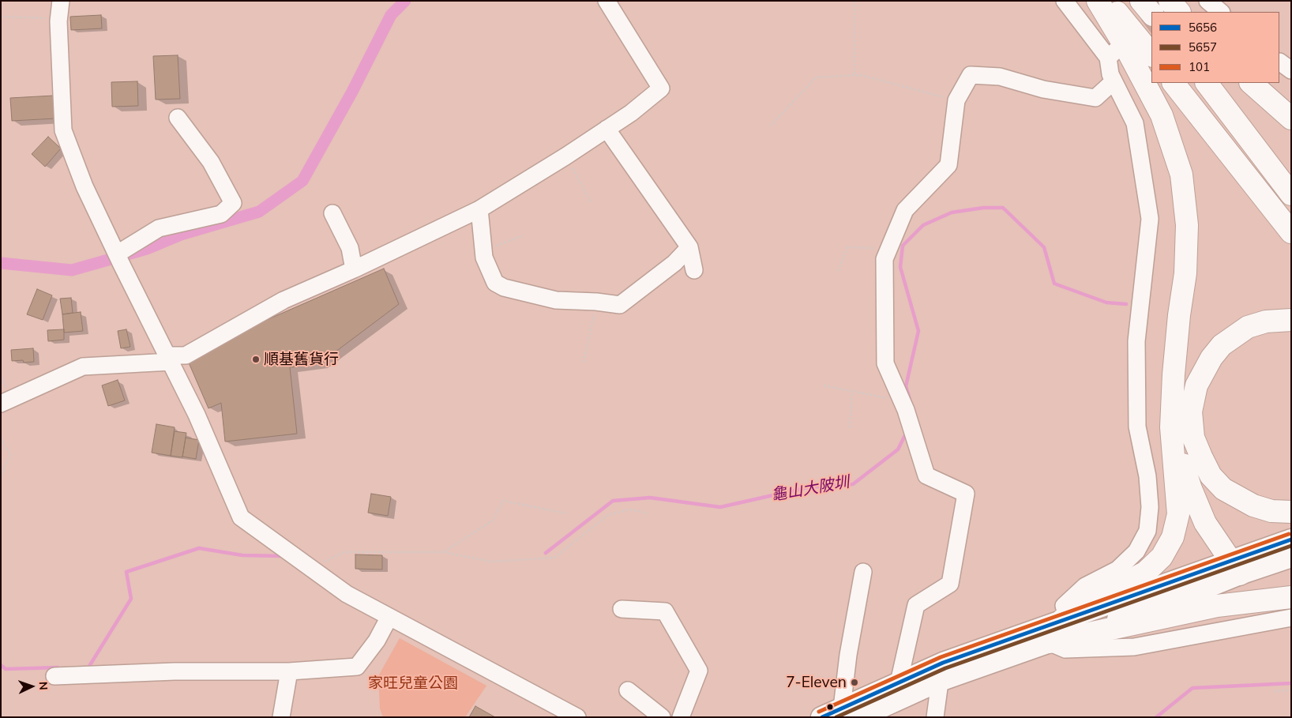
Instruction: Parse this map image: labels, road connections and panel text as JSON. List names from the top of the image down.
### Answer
{
  "water": ["龜山大陂圳"],
  "parks": ["家旺兒童公園"],
  "places": ["順基舊貨行", "7-Eleven"],
  "lines": ["transit line 101", "transit line 5656", "transit line 5657"],
  "legend": ["5656", "5657", "101"],
  "north": "right"
}
